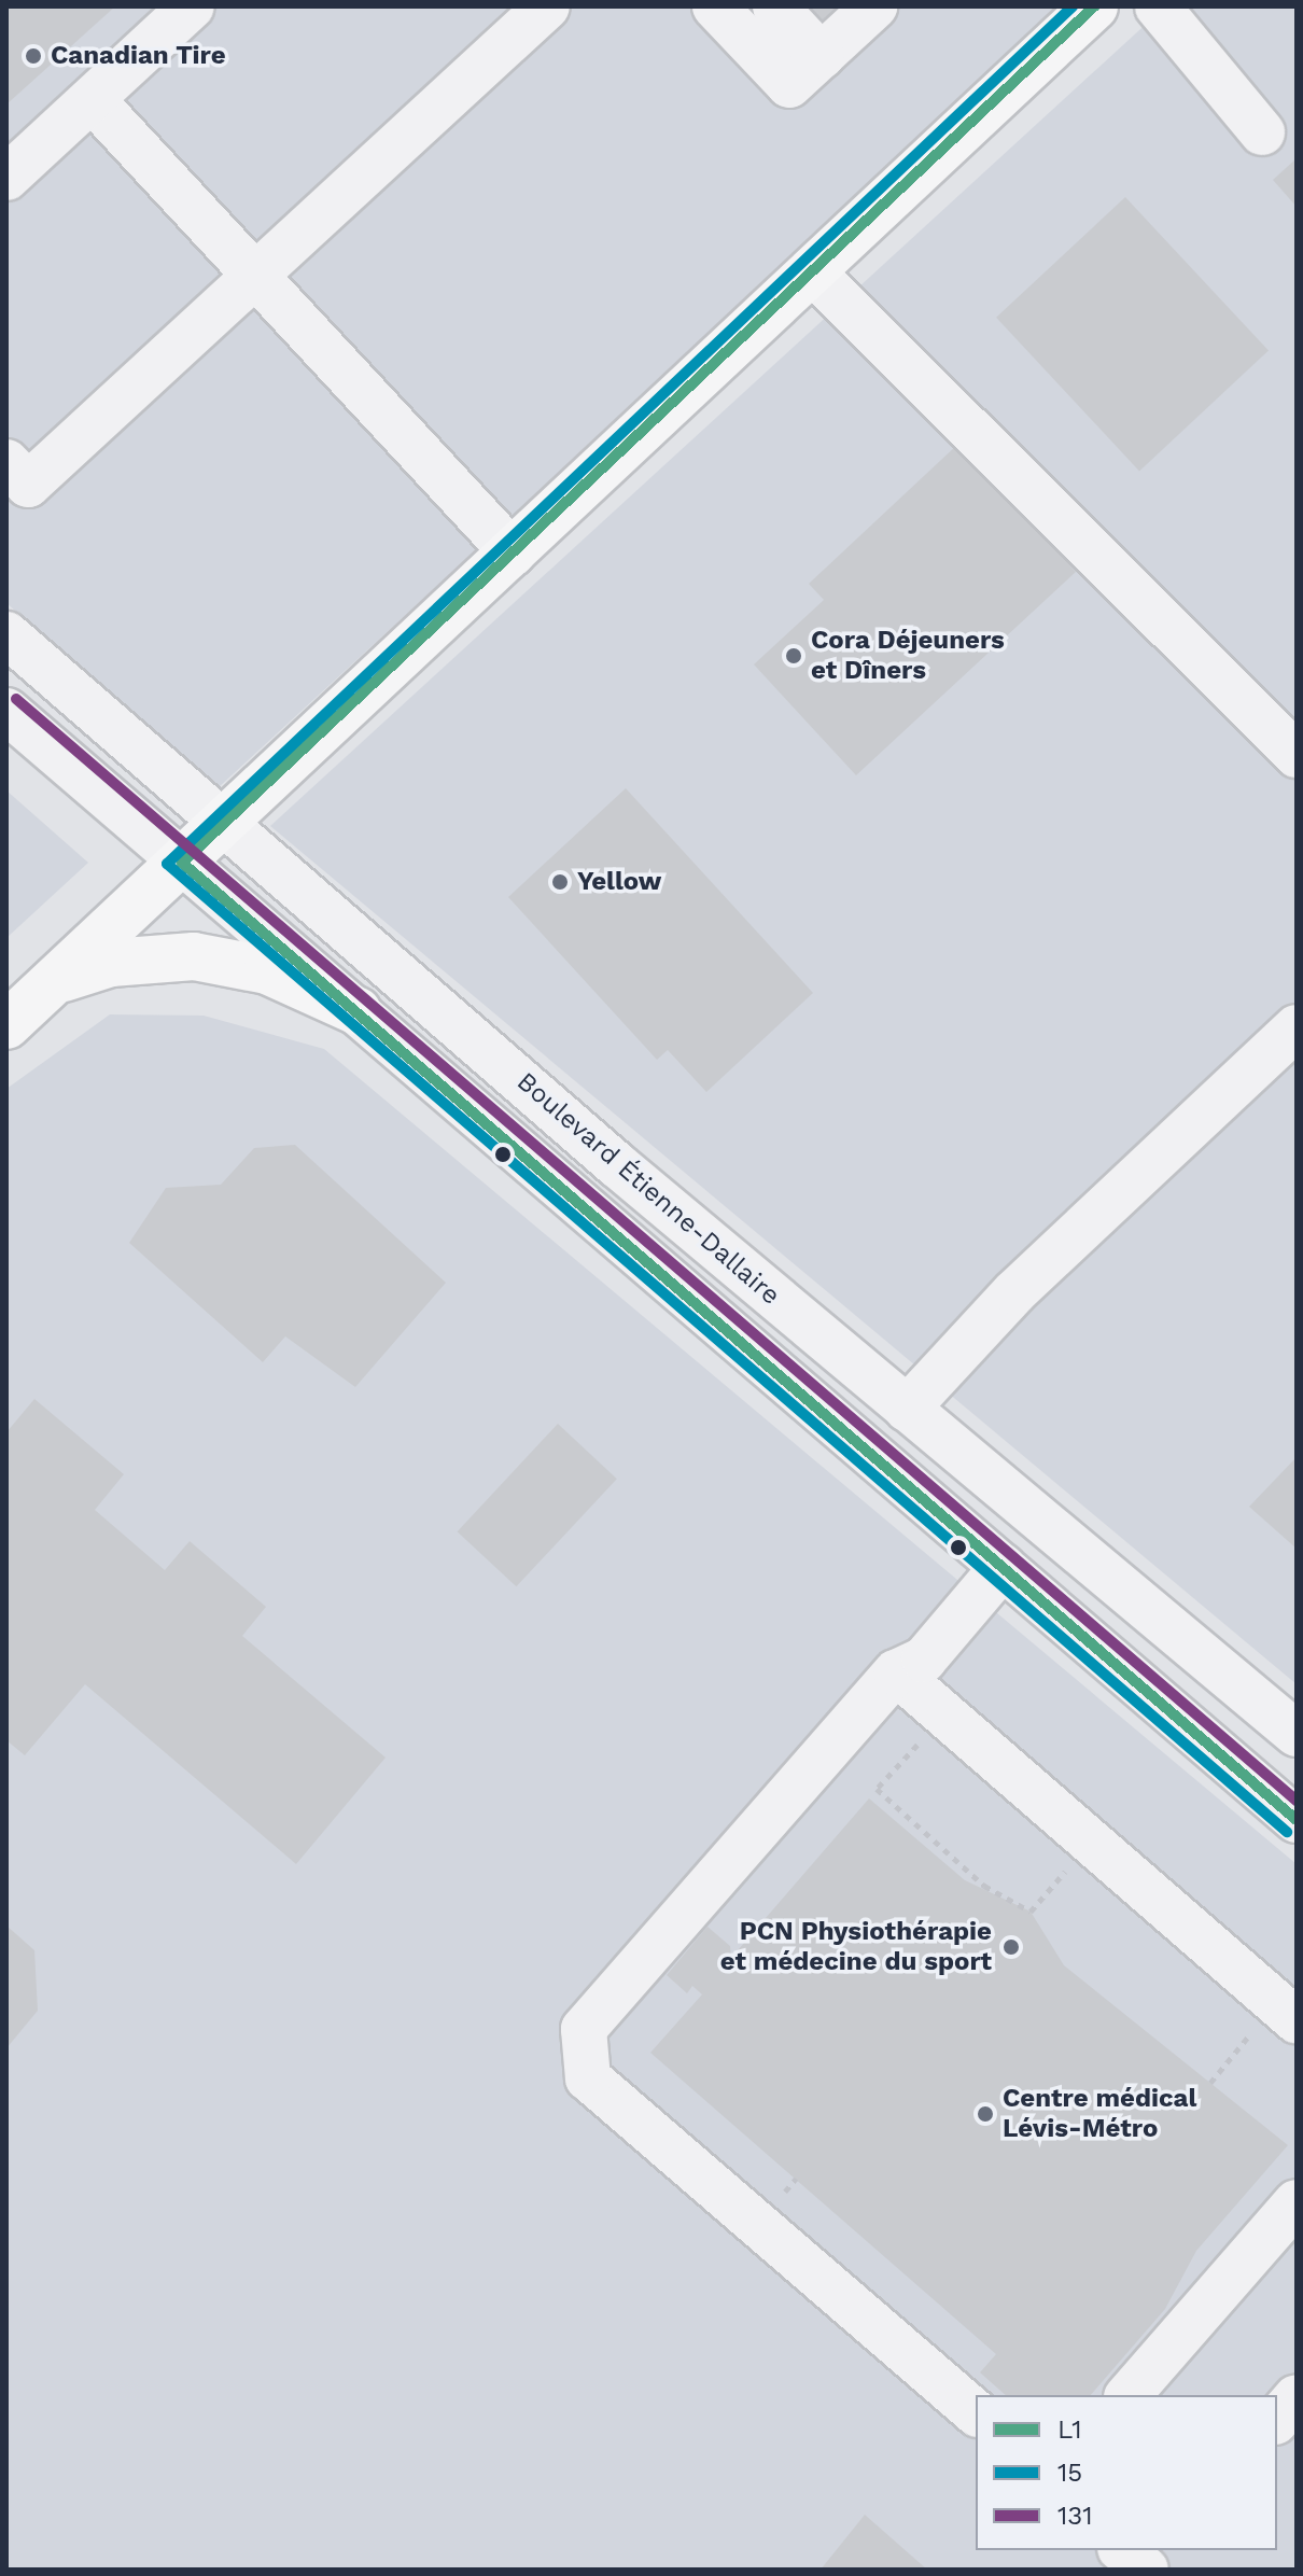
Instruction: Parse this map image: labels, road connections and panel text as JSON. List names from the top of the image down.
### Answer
{
  "streets": {
    "street": ["Boulevard Étienne-Dallaire"]
  },
  "places": [
    "Canadian Tire",
    "Cora Déjeuners et Dîners",
    "Yellow",
    "PCN Physiothérapie et médecine du sport",
    "Centre médical Lévis-Métro"
  ],
  "lines": ["transit line L1", "transit line 15", "transit line 131"],
  "legend": ["L1", "15", "131"]
}
